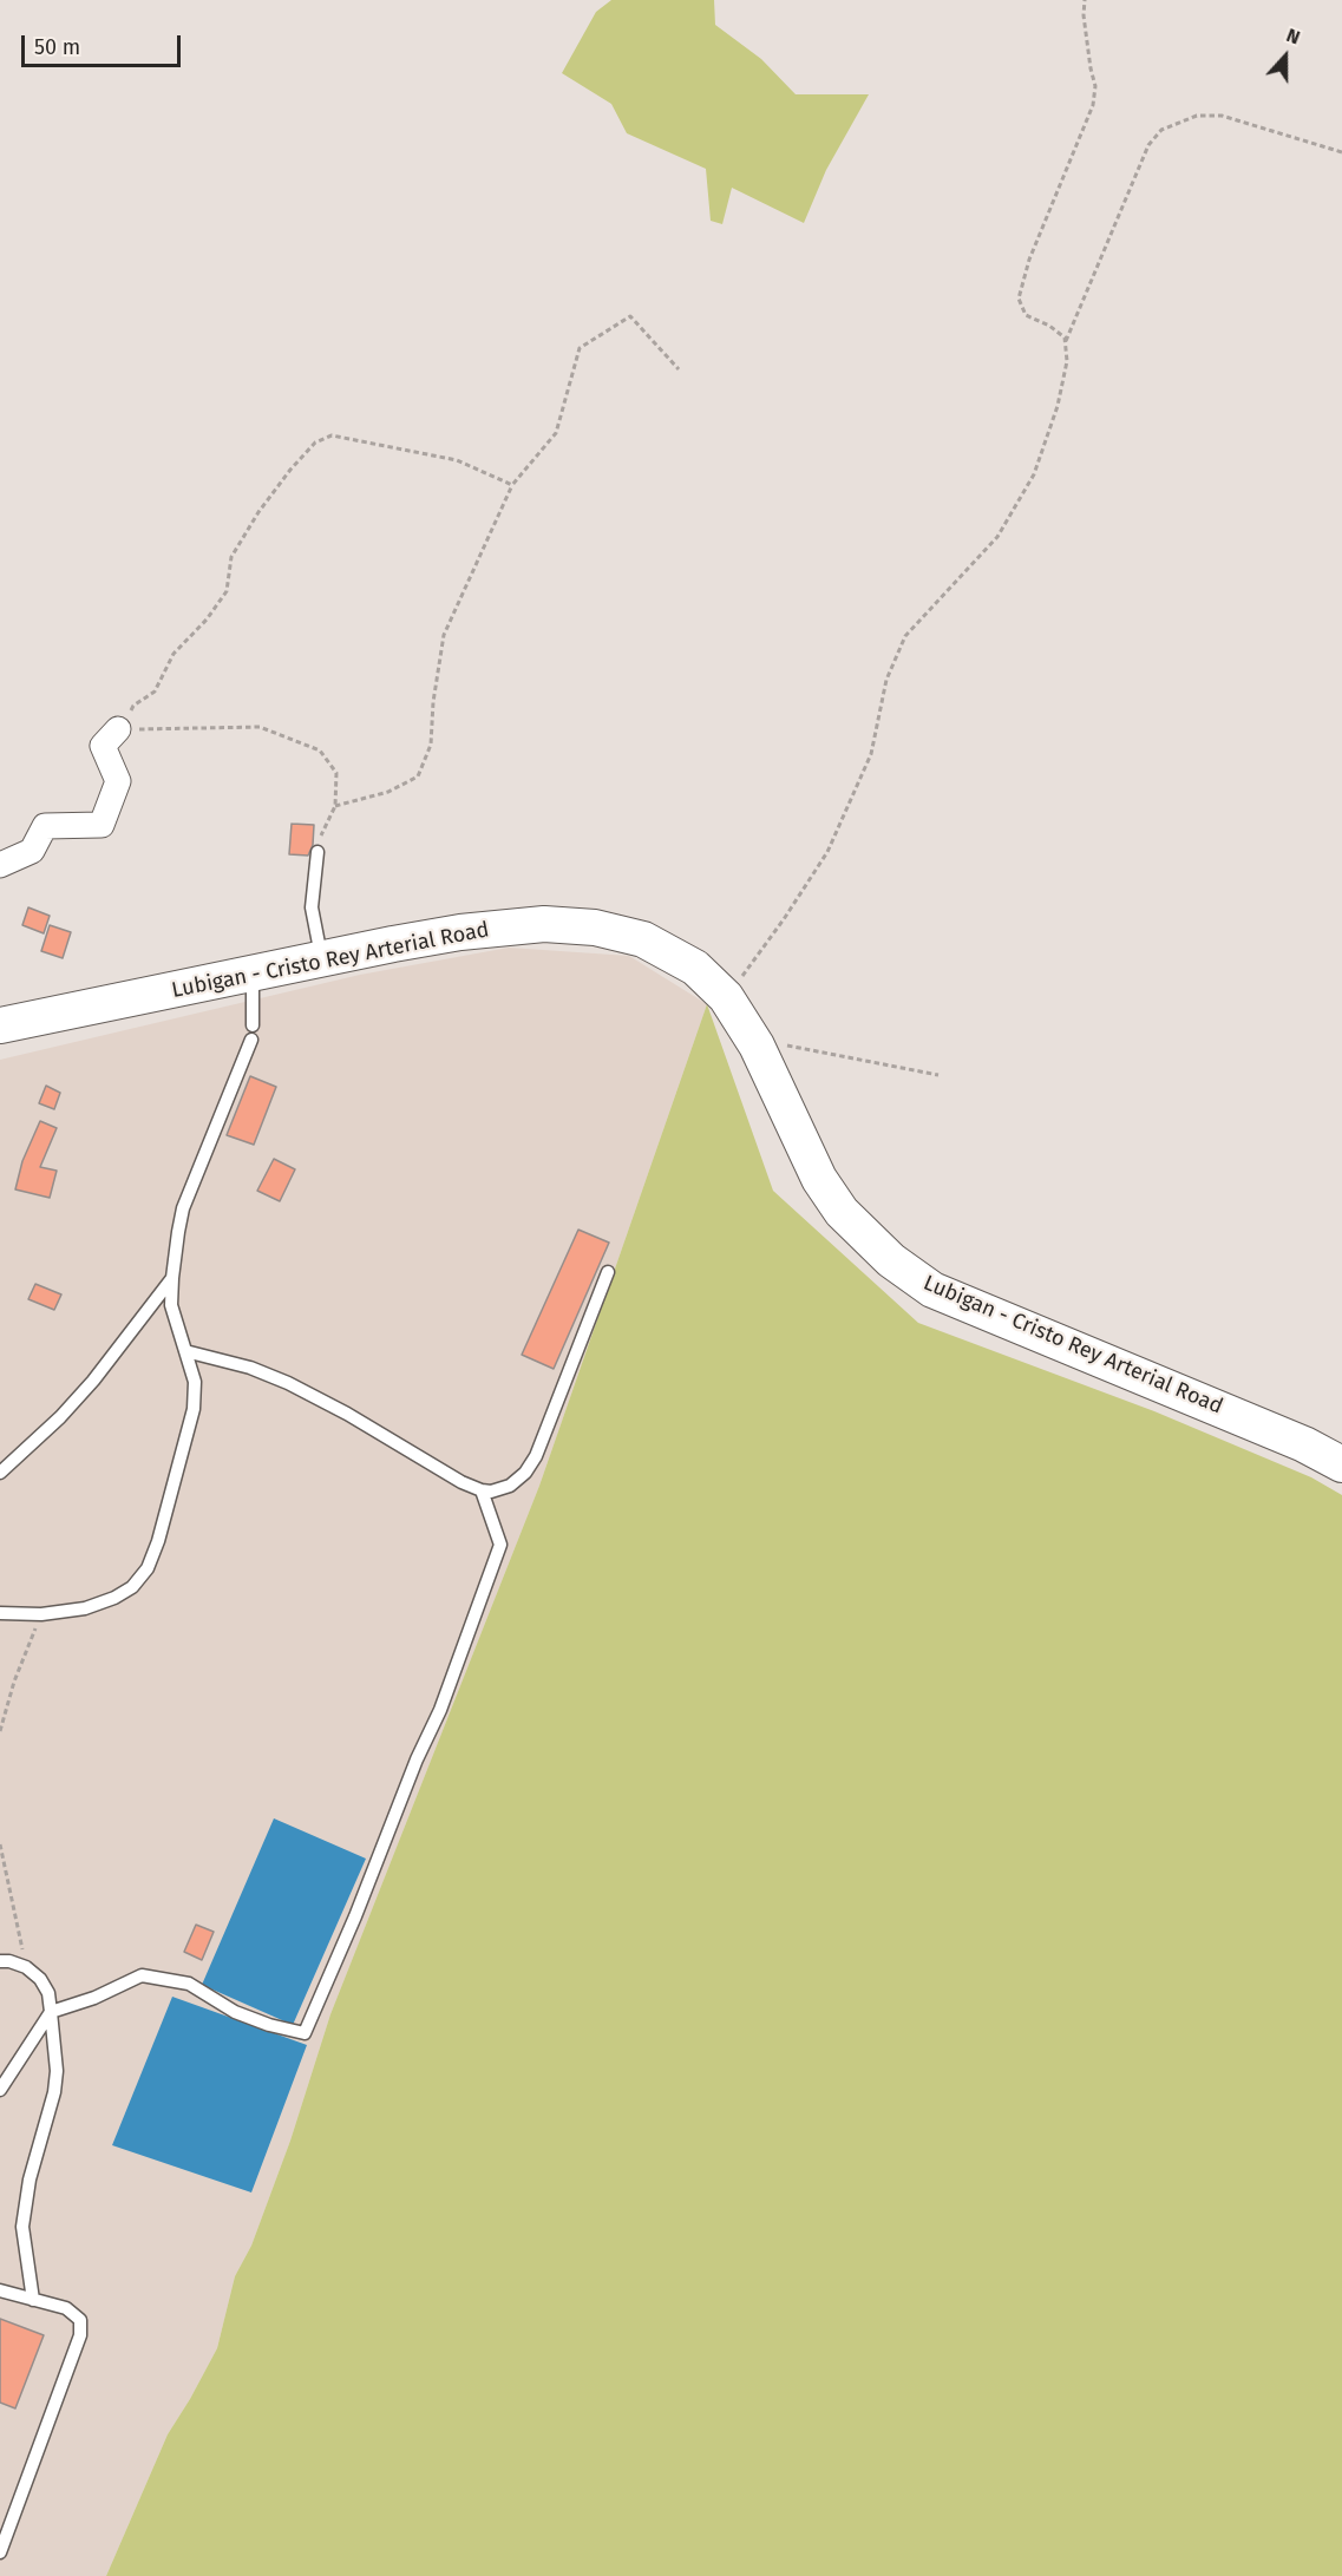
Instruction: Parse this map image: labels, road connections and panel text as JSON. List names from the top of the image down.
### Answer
{
  "streets": {
    "main road": ["Lubigan - Cristo Rey Arterial Road"]
  },
  "scale_bar": "50 m",
  "north": "top"
}
